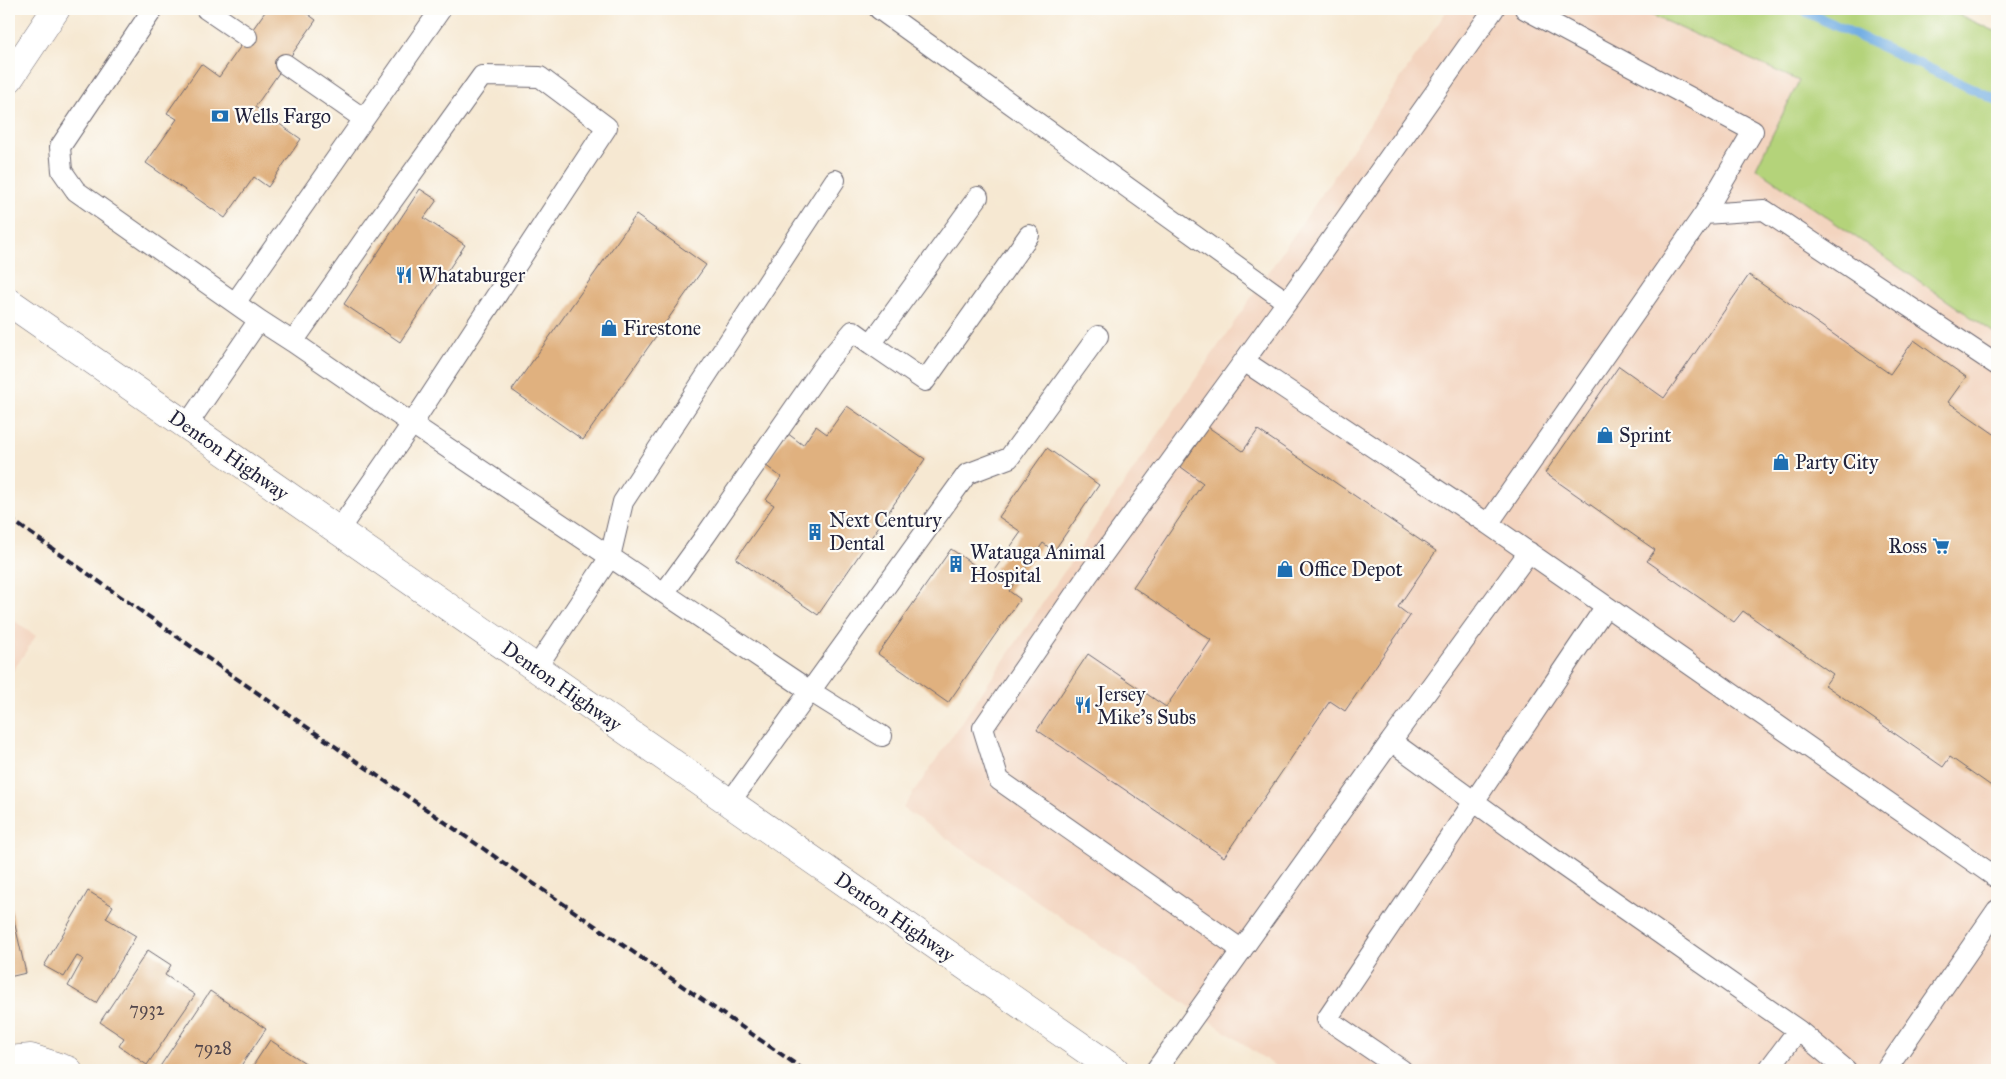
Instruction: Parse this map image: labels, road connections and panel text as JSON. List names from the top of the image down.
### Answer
{
  "streets": {
    "main road": ["Denton Highway"]
  },
  "places": {
    "bank": ["Wells Fargo"],
    "restaurant": ["Whataburger", "Jersey Mike's Subs"],
    "shop": [
      "Firestone",
      "Sprint",
      "Party City",
      "Office Depot"
    ],
    "building": ["Next Century Dental", "Watauga Animal Hospital"],
    "supermarket": ["Ross"]
  },
  "house_numbers": ["7932", "7928"]
}
